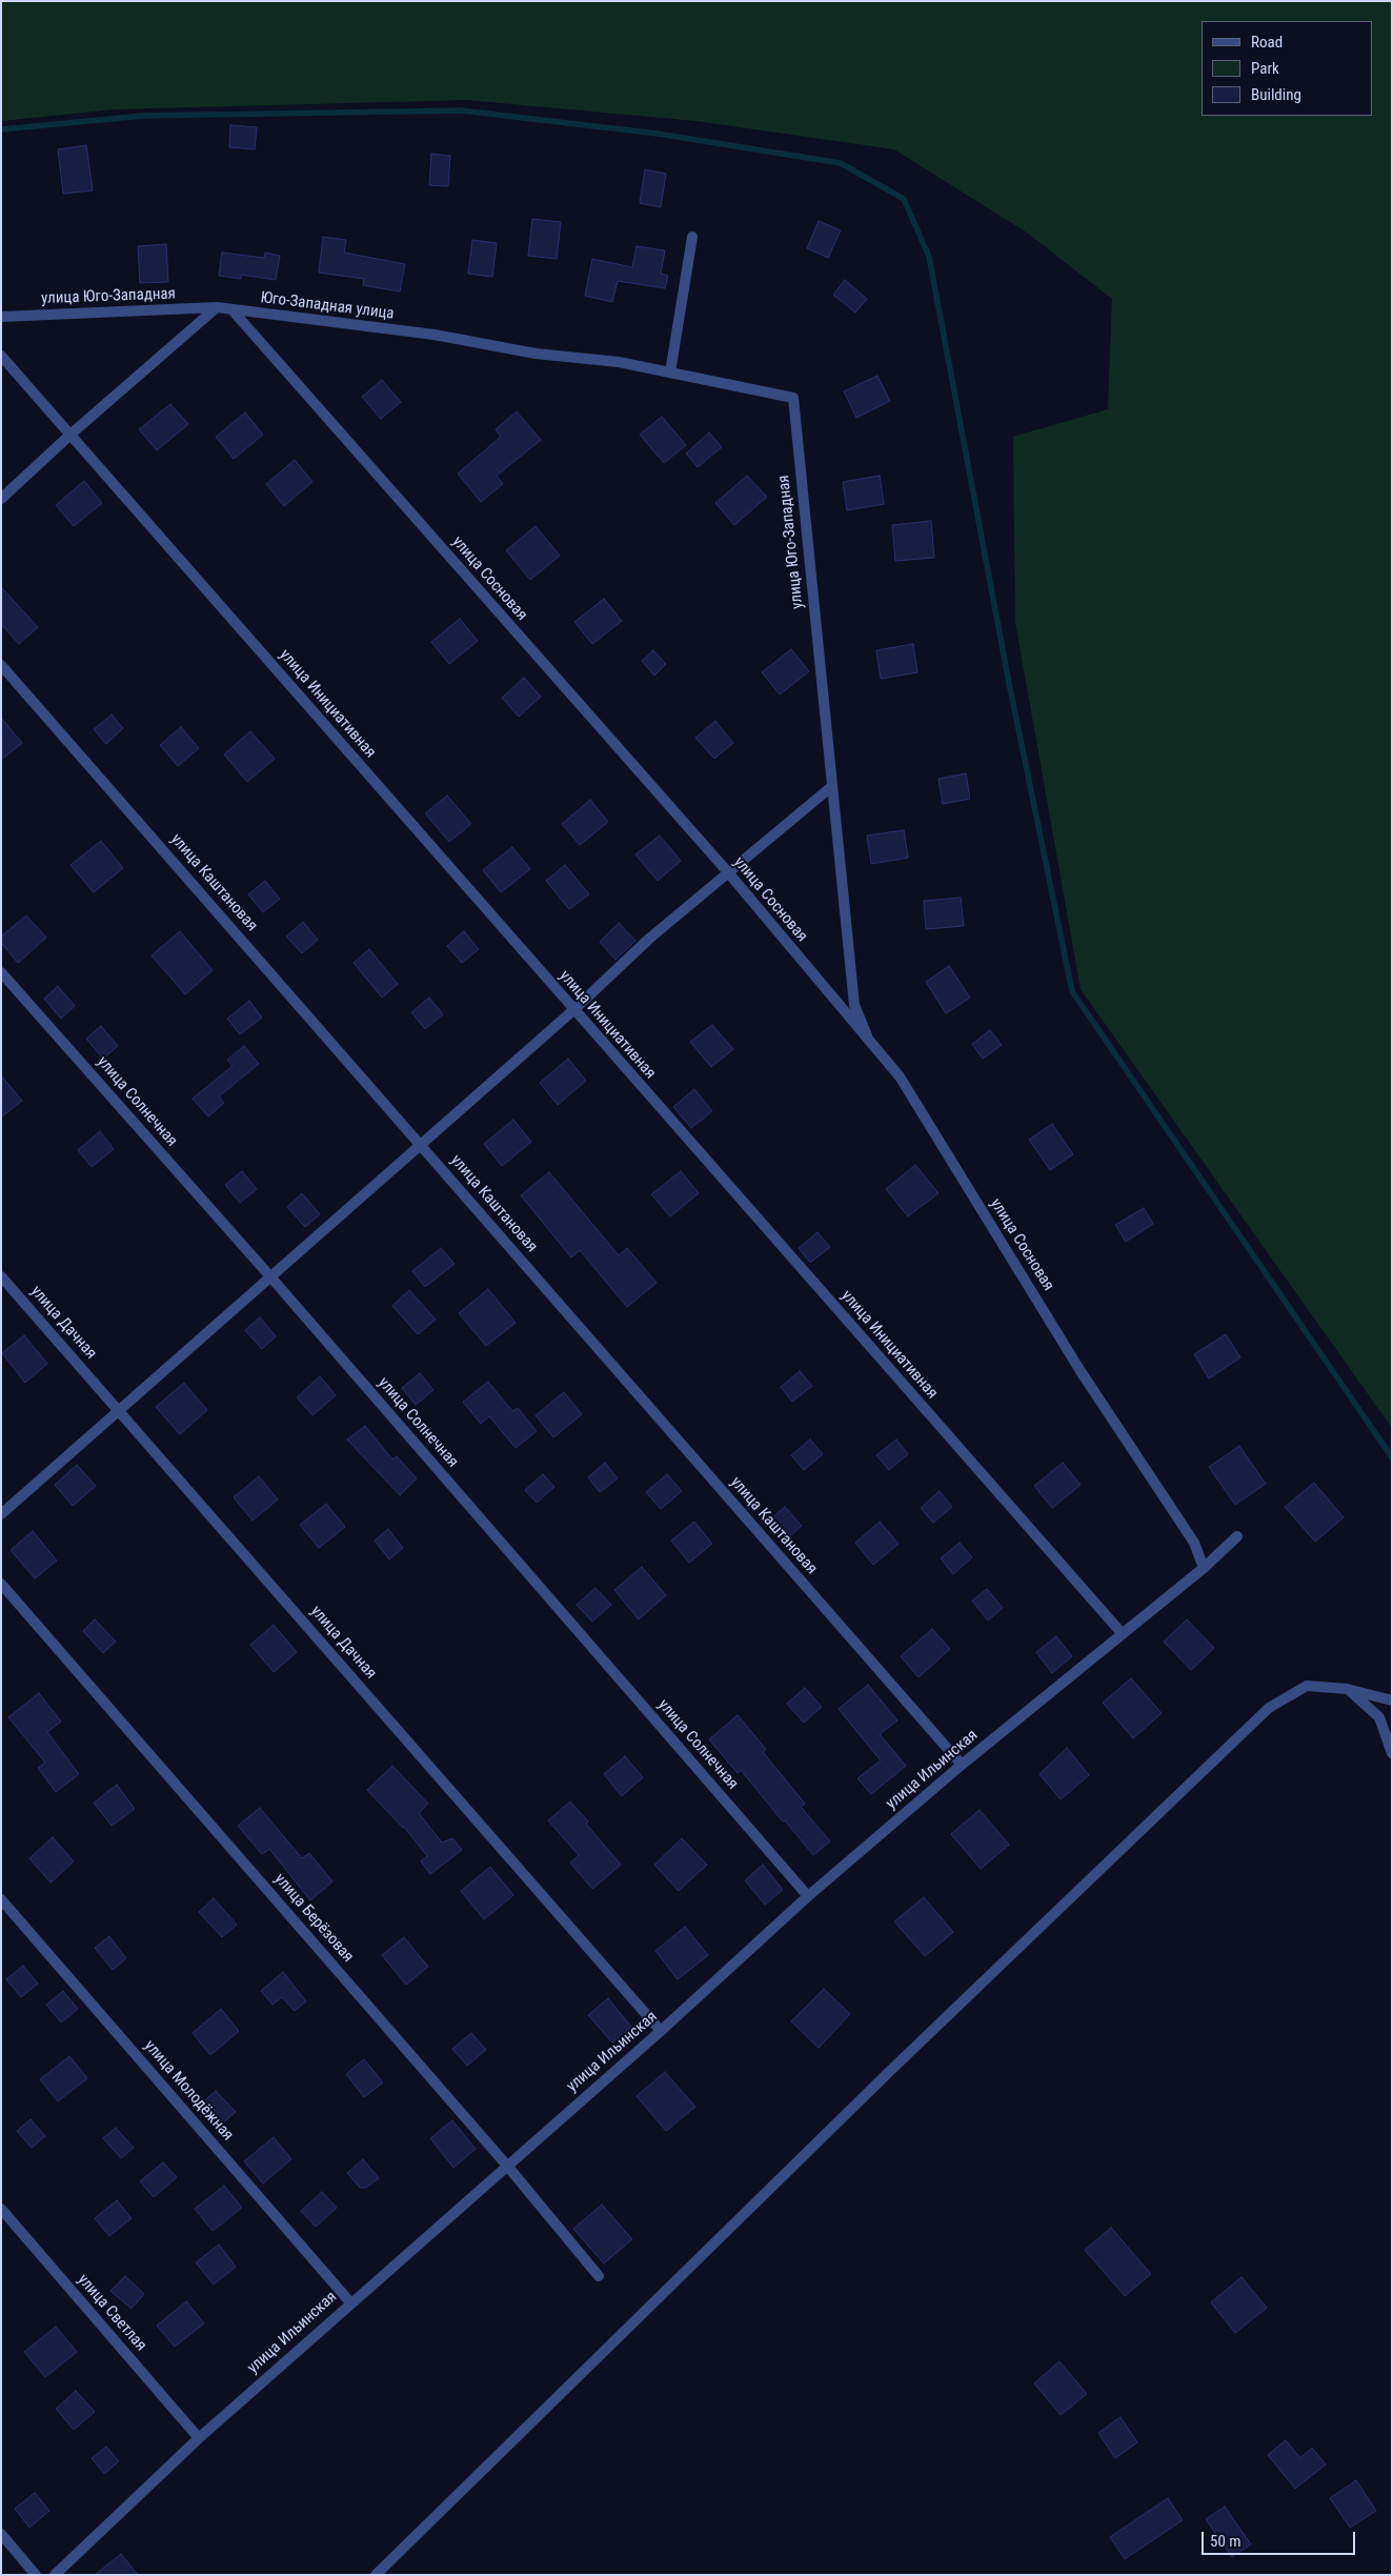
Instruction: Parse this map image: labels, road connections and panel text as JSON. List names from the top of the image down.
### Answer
{
  "streets": {
    "street": [
      "улица Юго-Западная",
      "Юго-Западная улица",
      "улица Сосновая",
      "улица Инициативная",
      "улица Каштановая",
      "улица Солнечная",
      "улица Дачная",
      "улица Ильинская",
      "улица Берёзовая",
      "улица Молодёжная",
      "улица Светлая"
    ]
  },
  "crossings": [
    ["улица Юго-Западная", "Юго-Западная улица"],
    ["улица Юго-Западная", "улица Сосновая"],
    ["Юго-Западная улица", "улица Сосновая"],
    ["улица Сосновая", "улица Ильинская"],
    ["улица Инициативная", "улица Ильинская"],
    ["улица Каштановая", "улица Ильинская"],
    ["улица Солнечная", "улица Ильинская"],
    ["улица Дачная", "улица Ильинская"],
    ["улица Ильинская", "улица Берёзовая"],
    ["улица Ильинская", "улица Молодёжная"],
    ["улица Ильинская", "улица Светлая"]
  ],
  "legend": ["Road", "Park", "Building"],
  "scale_bar": "50 m"
}
